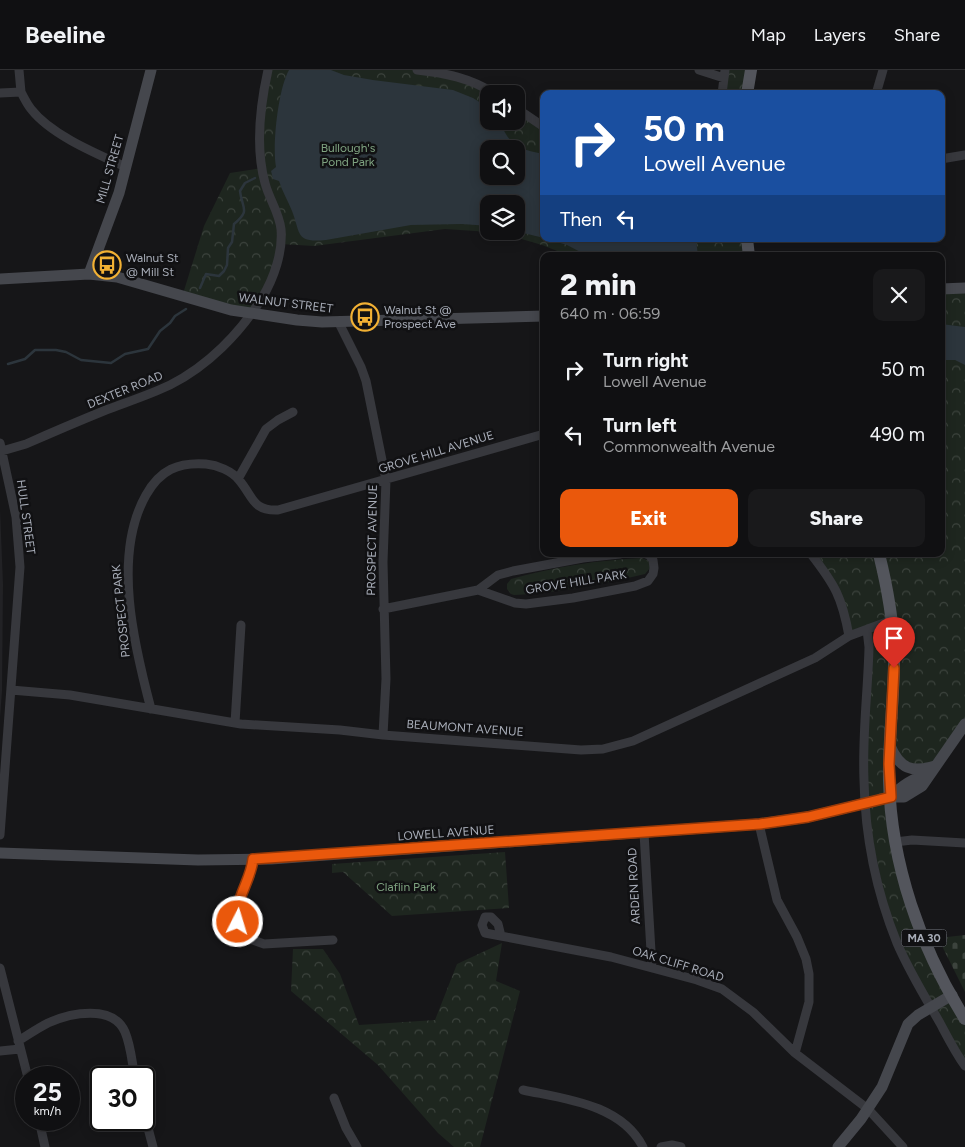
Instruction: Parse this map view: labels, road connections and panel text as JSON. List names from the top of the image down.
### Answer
{
  "streets": {
    "main road": ["MA 30"],
    "street": [
      "MILL STREET",
      "WALNUT STREET",
      "DEXTER ROAD",
      "GROVE HILL AVENUE",
      "HULL STREET",
      "PROSPECT AVENUE",
      "GROVE HILL PARK",
      "PROSPECT PARK",
      "BEAUMONT AVENUE",
      "LOWELL AVENUE",
      "ARDEN ROAD",
      "OAK CLIFF ROAD"
    ]
  },
  "crossings": [
    ["MILL STREET", "WALNUT STREET"],
    ["WALNUT STREET", "DEXTER ROAD"],
    ["WALNUT STREET", "PROSPECT AVENUE"],
    ["DEXTER ROAD", "HULL STREET"],
    ["GROVE HILL AVENUE", "PROSPECT AVENUE"],
    ["GROVE HILL AVENUE", "PROSPECT PARK"],
    ["HULL STREET", "BEAUMONT AVENUE"],
    ["PROSPECT AVENUE", "GROVE HILL PARK"],
    ["PROSPECT AVENUE", "BEAUMONT AVENUE"],
    ["PROSPECT PARK", "BEAUMONT AVENUE"],
    ["BEAUMONT AVENUE", "MA 30"],
    ["LOWELL AVENUE", "ARDEN ROAD"],
    ["LOWELL AVENUE", "MA 30"],
    ["ARDEN ROAD", "OAK CLIFF ROAD"]
  ],
  "parks": ["Bullough's Pond Park", "Claflin Park"],
  "places": {
    "bus stop": ["Walnut St @ Mill St", "Walnut St @ Prospect Ave"]
  },
  "page": {
    "header": "Beeline",
    "nav": ["Map", "Layers", "Share"],
    "turn": ["50 m", "Lowell Avenue"],
    "then": "Then",
    "heading": ["2 min", "640 m · 06:59"],
    "list": [
      {
        "name": "Turn right",
        "note": "Lowell Avenue",
        "value": "50 m"
      },
      {
        "name": "Turn left",
        "note": "Commonwealth Avenue",
        "value": "490 m"
      }
    ],
    "buttons": ["Exit", "Share"],
    "speed": "25 km/h",
    "limit": "30"
  }
}
